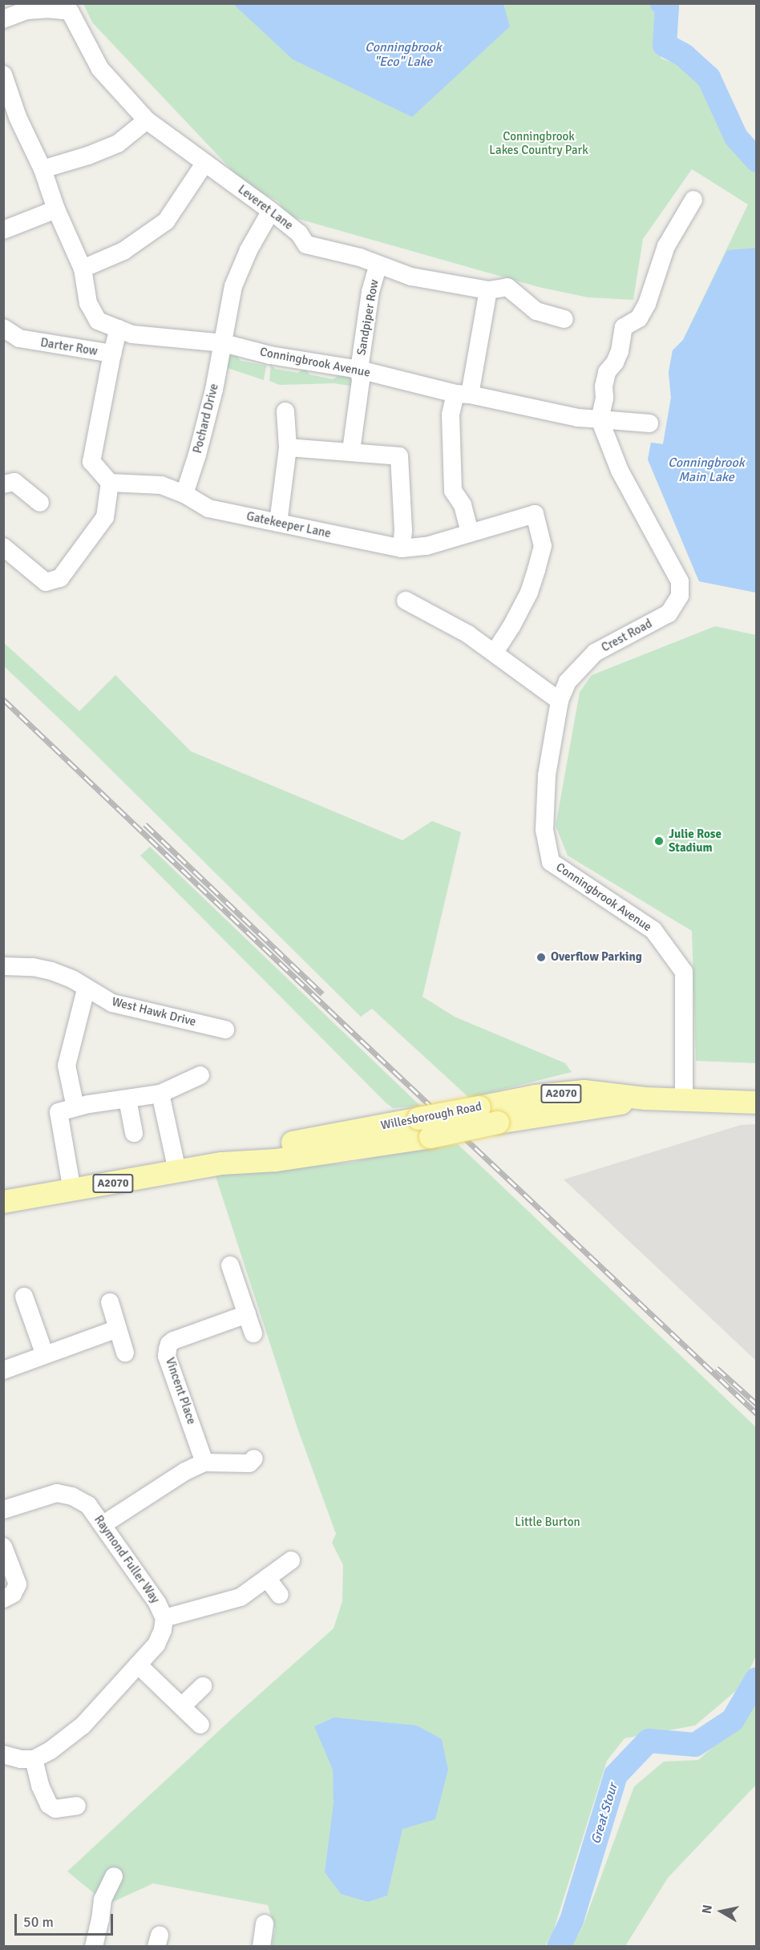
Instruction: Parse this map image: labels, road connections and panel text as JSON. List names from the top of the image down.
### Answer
{
  "streets": {
    "main road": ["A2070", "Willesborough Road"],
    "street": [
      "Leveret Lane",
      "Sandpiper Row",
      "Darter Row",
      "Conningbrook Avenue",
      "Pochard Drive",
      "Gatekeeper Lane",
      "Crest Road",
      "West Hawk Drive",
      "Vincent Place",
      "Raymond Fuller Way"
    ]
  },
  "crossings": [
    ["Leveret Lane", "Sandpiper Row"],
    ["Leveret Lane", "Pochard Drive"],
    ["Sandpiper Row", "Conningbrook Avenue"],
    ["Darter Row", "Conningbrook Avenue"],
    ["Conningbrook Avenue", "Pochard Drive"],
    ["Conningbrook Avenue", "Crest Road"],
    ["Conningbrook Avenue", "Willesborough Road"],
    ["Pochard Drive", "Gatekeeper Lane"]
  ],
  "water": ["Conningbrook \"Eco\" Lake", "Conningbrook Main Lake", "Great Stour"],
  "parks": ["Conningbrook Lakes Country Park", "Little Burton"],
  "places": ["Julie Rose Stadium", "Overflow Parking"],
  "scale_bar": "50 m",
  "north": "left"
}
